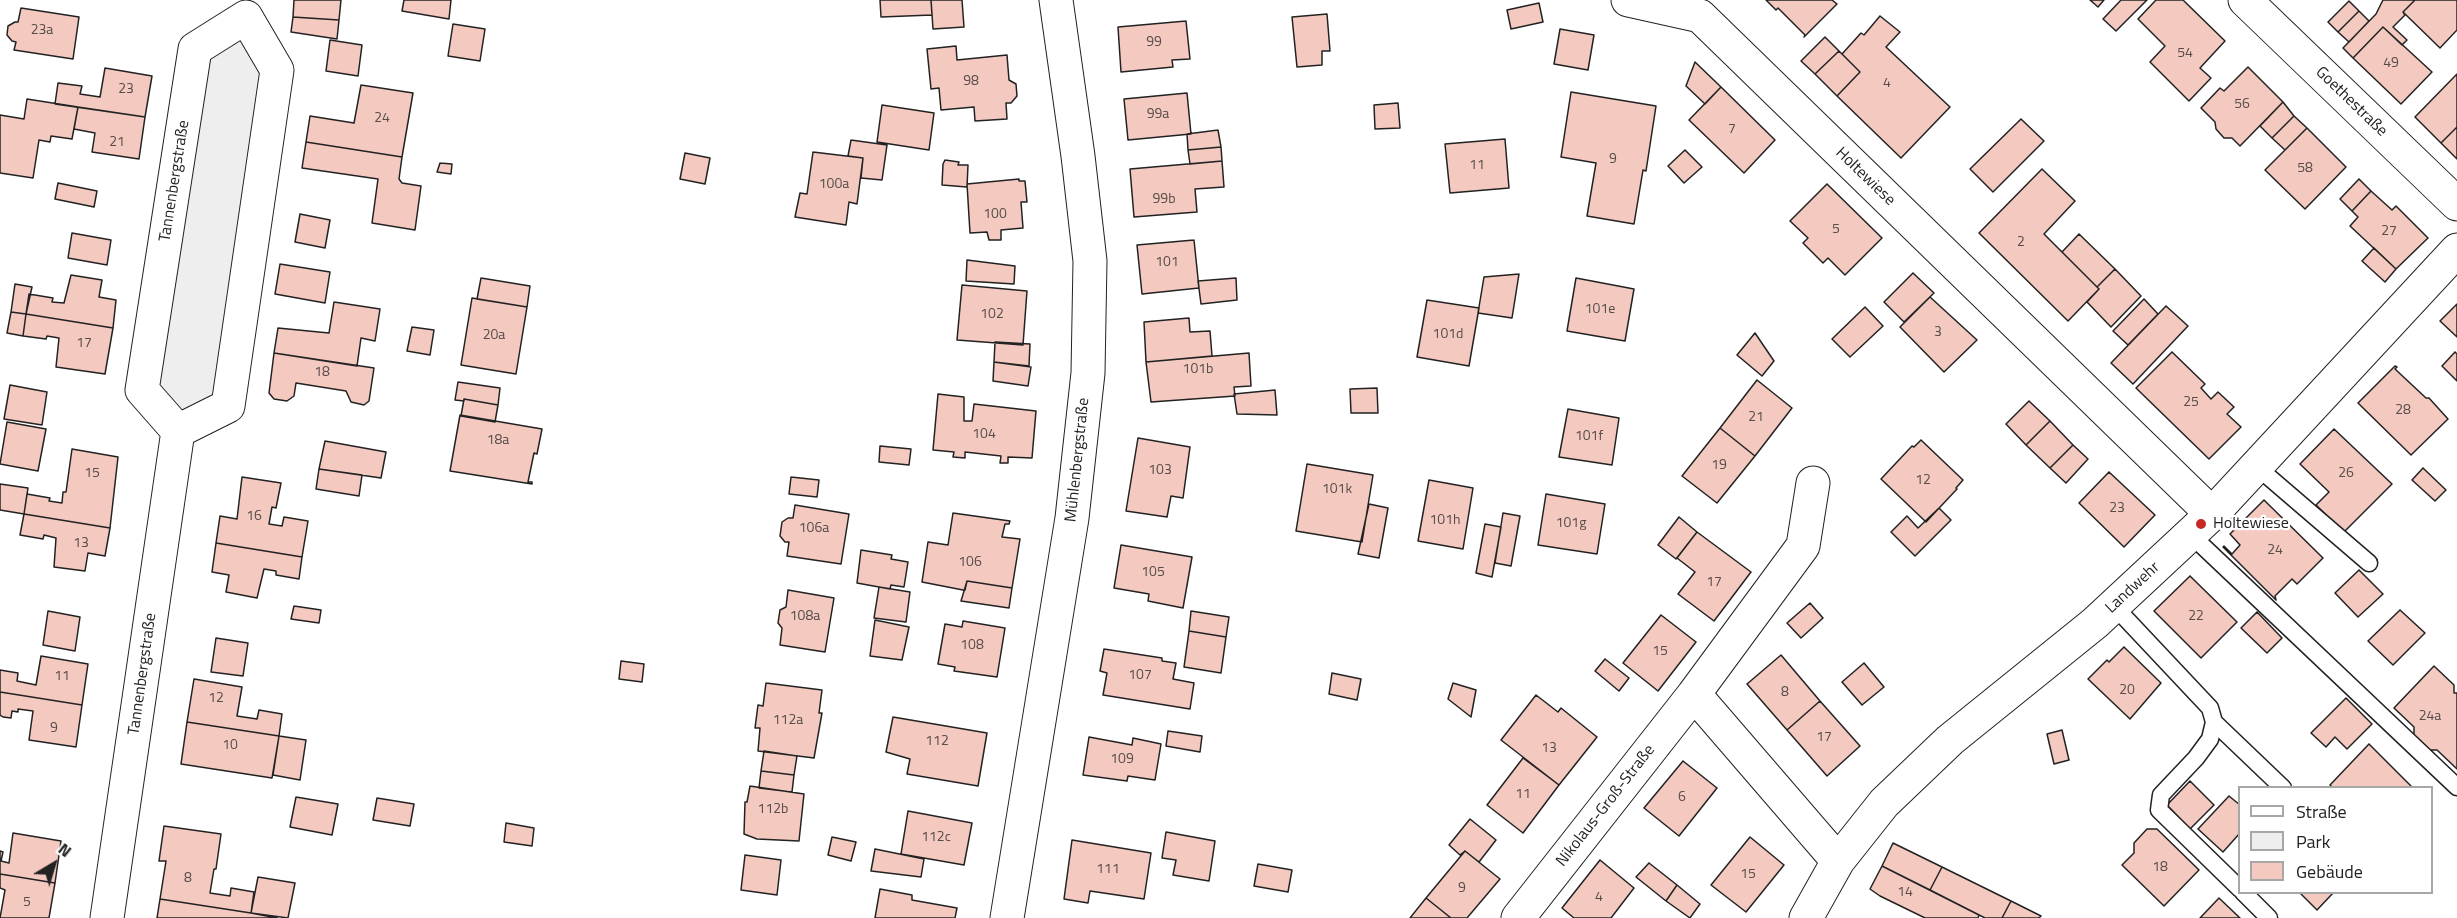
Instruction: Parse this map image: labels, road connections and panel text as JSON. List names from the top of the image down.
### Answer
{
  "streets": {
    "street": [
      "Goethestraße",
      "Holtewiese",
      "Tannenbergstraße",
      "Mühlenbergstraße",
      "Landwehr",
      "Nikolaus-Groß-Straße"
    ]
  },
  "crossings": [
    ["Holtewiese", "Landwehr"]
  ],
  "places": ["Holtewiese"],
  "house_numbers": [
    "23a",
    "99",
    "54",
    "49",
    "98",
    "4",
    "23",
    "56",
    "99a",
    "24",
    "7",
    "21",
    "9",
    "11",
    "58",
    "100a",
    "99b",
    "100",
    "5",
    "27",
    "2",
    "101",
    "101e",
    "102",
    "3",
    "101d",
    "20a",
    "17",
    "101b",
    "18",
    "25",
    "28",
    "21",
    "104",
    "101f",
    "18a",
    "19",
    "103",
    "15",
    "26",
    "12",
    "101k",
    "23",
    "16",
    "101h",
    "101g",
    "106a",
    "13",
    "24",
    "106",
    "105",
    "17",
    "108a",
    "22",
    "108",
    "15",
    "107",
    "11",
    "20",
    "8",
    "12",
    "24a",
    "112a",
    "9",
    "17",
    "112",
    "10",
    "13",
    "109",
    "11",
    "6",
    "112b",
    "112c",
    "18",
    "111",
    "15",
    "8",
    "9",
    "14",
    "4",
    "5"
  ],
  "legend": ["Straße", "Park", "Gebäude"],
  "north": "top right"
}
